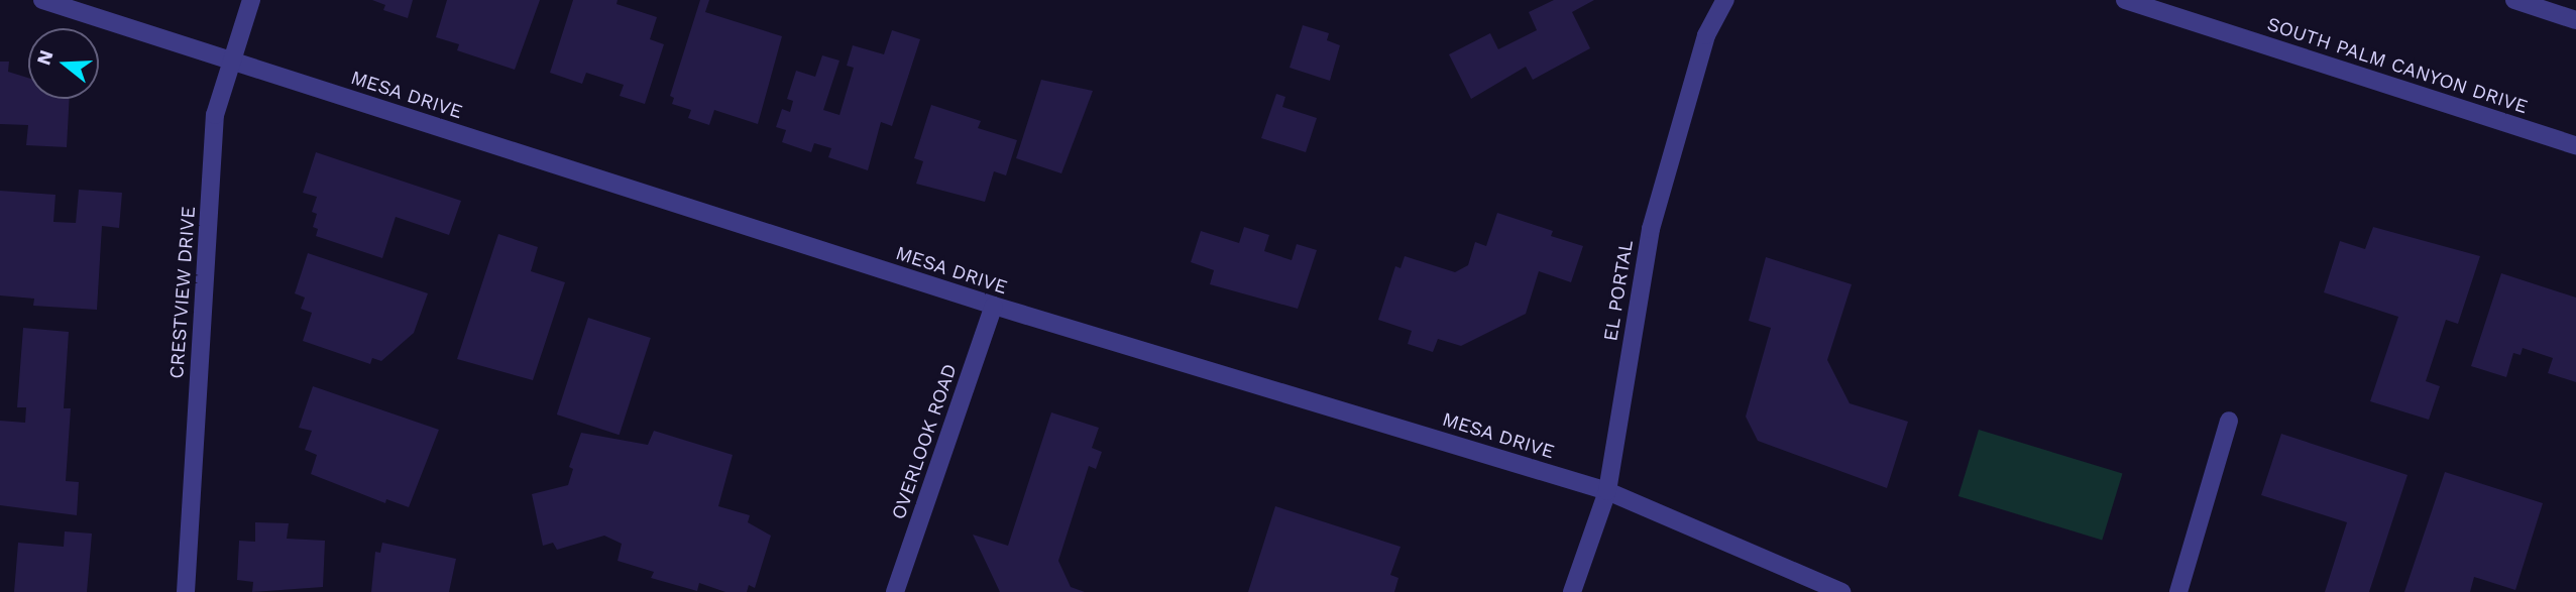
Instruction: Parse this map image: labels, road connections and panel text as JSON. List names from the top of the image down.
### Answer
{
  "streets": {
    "street": [
      "SOUTH PALM CANYON DRIVE",
      "MESA DRIVE",
      "EL PORTAL",
      "CRESTVIEW DRIVE",
      "OVERLOOK ROAD"
    ]
  },
  "crossings": [
    ["MESA DRIVE", "EL PORTAL"],
    ["MESA DRIVE", "CRESTVIEW DRIVE"],
    ["MESA DRIVE", "OVERLOOK ROAD"]
  ],
  "north": "left"
}
